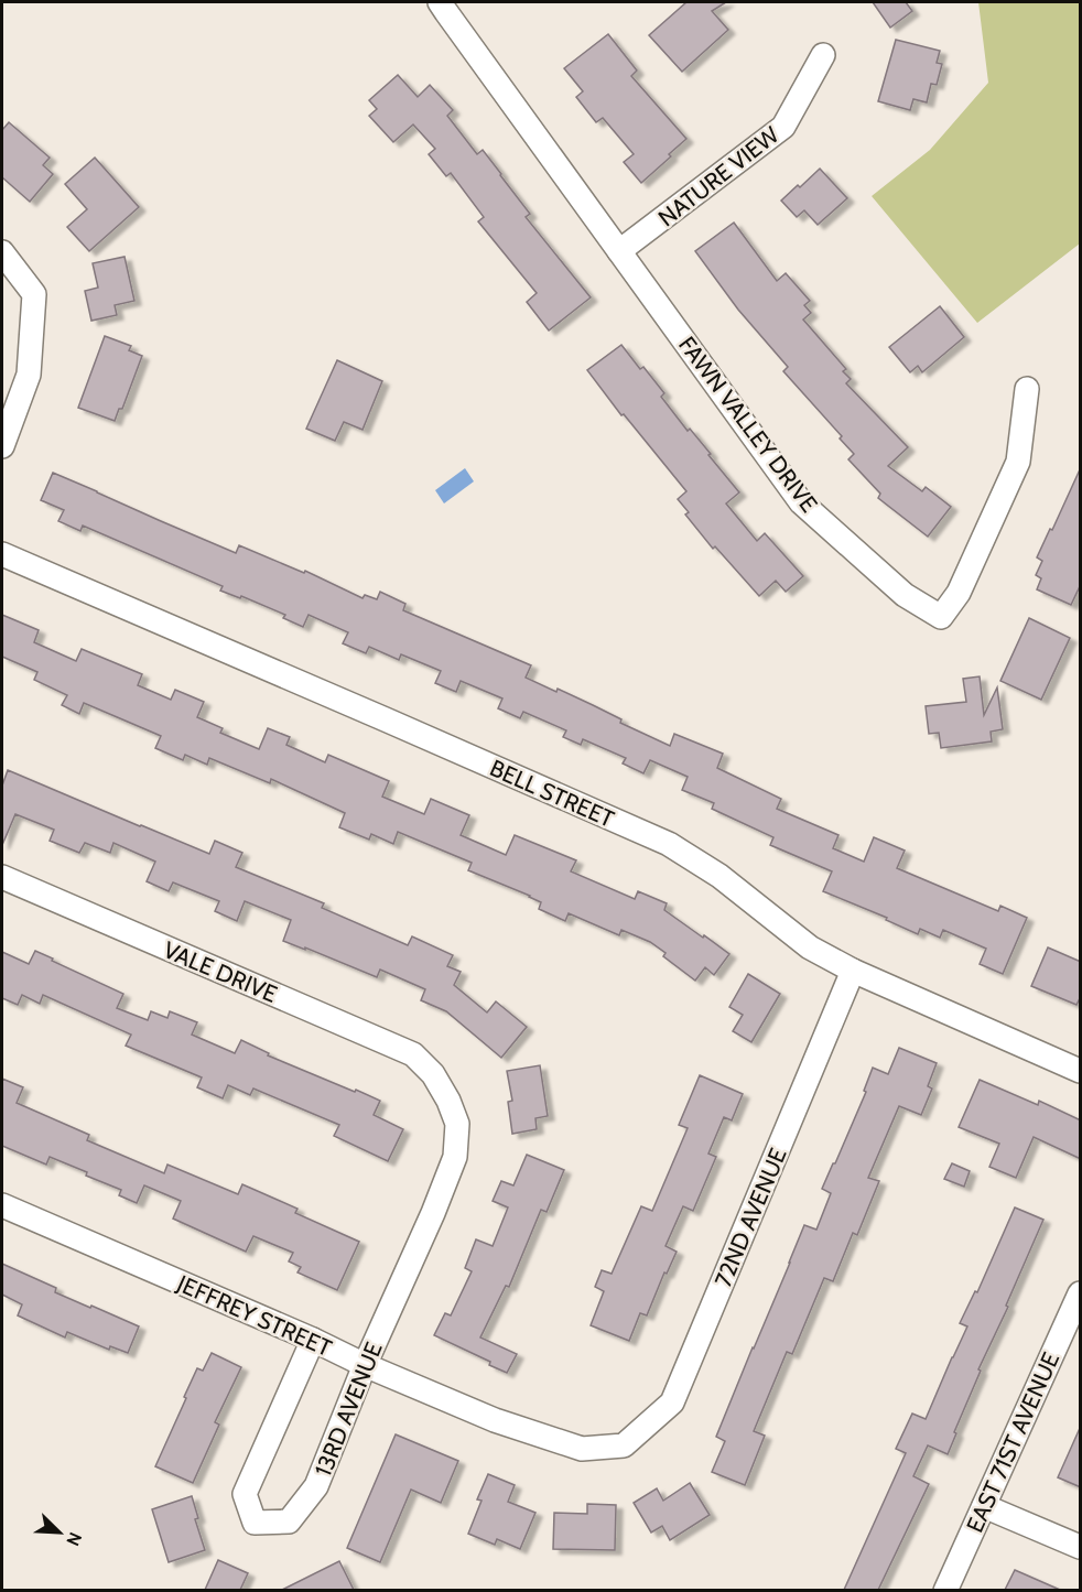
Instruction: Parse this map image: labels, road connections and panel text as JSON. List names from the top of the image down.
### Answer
{
  "streets": {
    "street": [
      "NATURE VIEW",
      "FAWN VALLEY DRIVE",
      "BELL STREET",
      "VALE DRIVE",
      "72ND AVENUE",
      "JEFFREY STREET",
      "13RD AVENUE",
      "EAST 71ST AVENUE"
    ]
  },
  "crossings": [
    ["NATURE VIEW", "FAWN VALLEY DRIVE"],
    ["BELL STREET", "72ND AVENUE"],
    ["VALE DRIVE", "13RD AVENUE"],
    ["72ND AVENUE", "JEFFREY STREET"],
    ["JEFFREY STREET", "13RD AVENUE"]
  ],
  "north": "bottom right"
}
